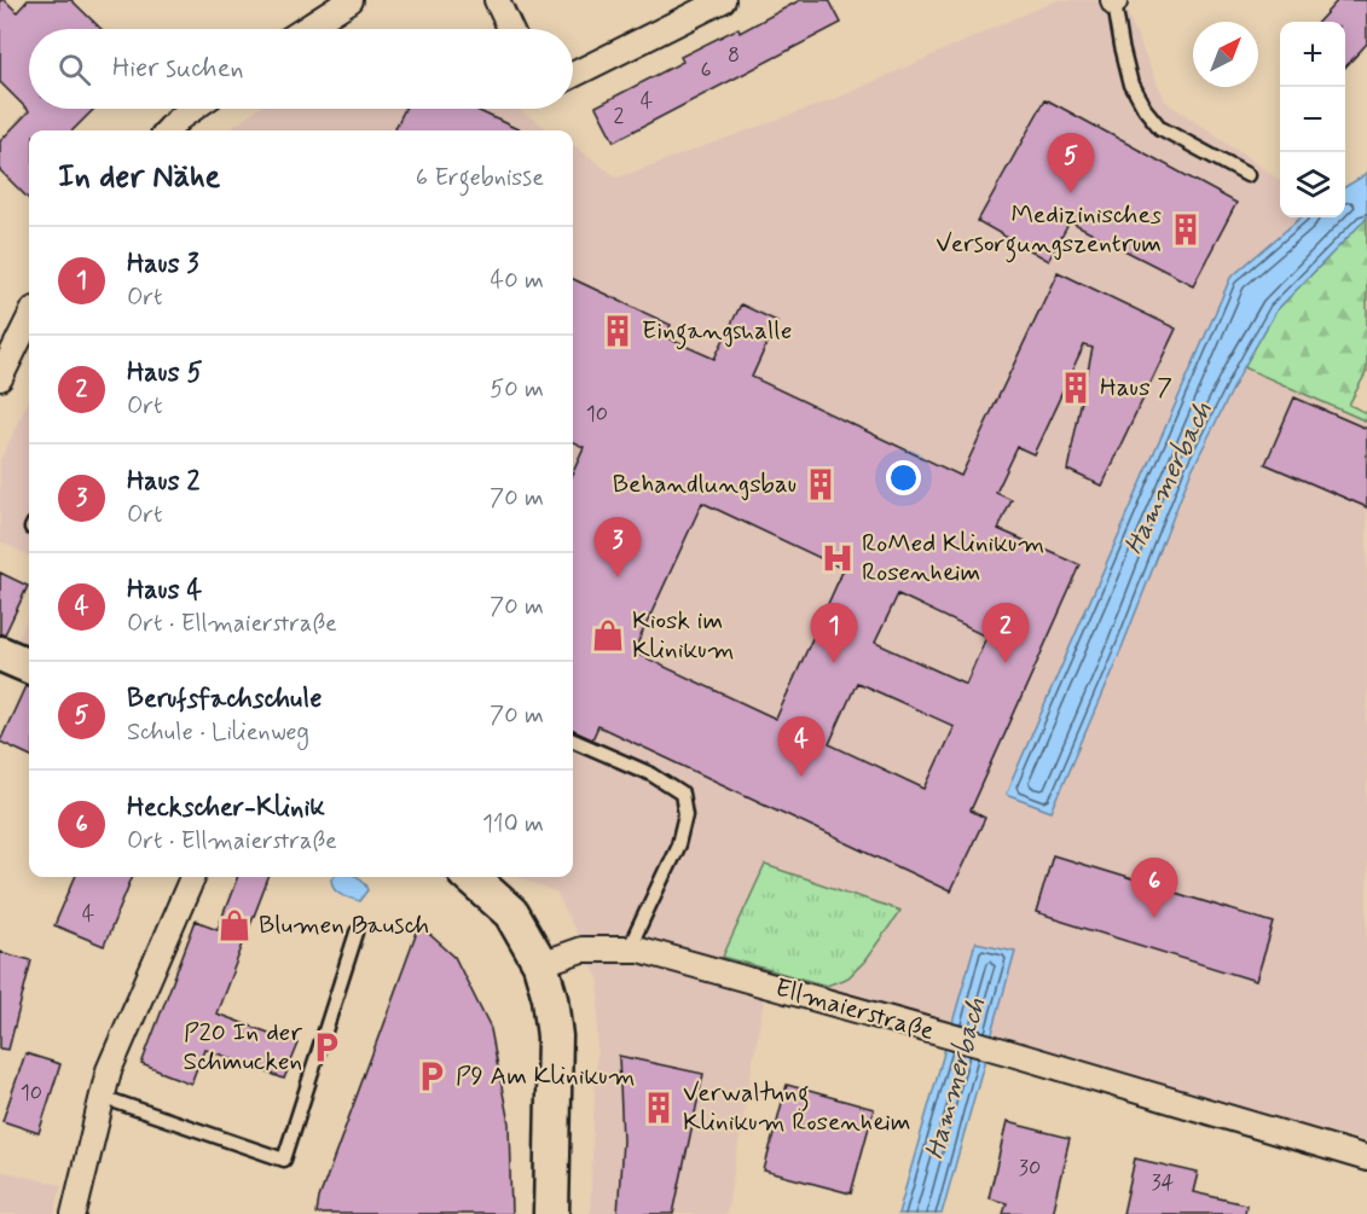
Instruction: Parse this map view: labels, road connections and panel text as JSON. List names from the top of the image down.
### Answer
{
  "streets": {
    "street": ["Ellmaierstraße"]
  },
  "water": ["Hammerbach"],
  "places": {
    "building": [
      "Medizinisches Versorgungszentrum",
      "Eingangshalle",
      "Haus 7",
      "Behandlungsbau",
      "Verwaltung Klinikum Rosenheim"
    ],
    "hospital": ["RoMed Klinikum Rosenheim"],
    "shop": ["Kiosk im Klinikum", "Blumen Bausch"],
    "parking": ["P20 In der Schmucken", "P9 Am Klinikum"]
  },
  "house_numbers": [
    "8",
    "6",
    "4",
    "2",
    "10",
    "4",
    "10",
    "30",
    "34"
  ],
  "north": "top right",
  "page": {
    "map_buttons": ["+", "−"],
    "search": "Hier suchen",
    "heading": ["In der Nähe", "6 Ergebnisse"],
    "pins": [
      "5",
      "3",
      "1",
      "2",
      "4",
      "6"
    ],
    "list": [
      {
        "mark": "1",
        "name": "Haus 3",
        "note": "Ort",
        "value": "40 m"
      },
      {
        "mark": "2",
        "name": "Haus 5",
        "note": "Ort",
        "value": "50 m"
      },
      {
        "mark": "3",
        "name": "Haus 2",
        "note": "Ort",
        "value": "70 m"
      },
      {
        "mark": "4",
        "name": "Haus 4",
        "note": "Ort · Ellmaierstraße",
        "value": "70 m"
      },
      {
        "mark": "5",
        "name": "Berufsfachschule",
        "note": "Schule · Lilienweg",
        "value": "70 m"
      },
      {
        "mark": "6",
        "name": "Heckscher-Klinik",
        "note": "Ort · Ellmaierstraße",
        "value": "110 m"
      }
    ]
  }
}
